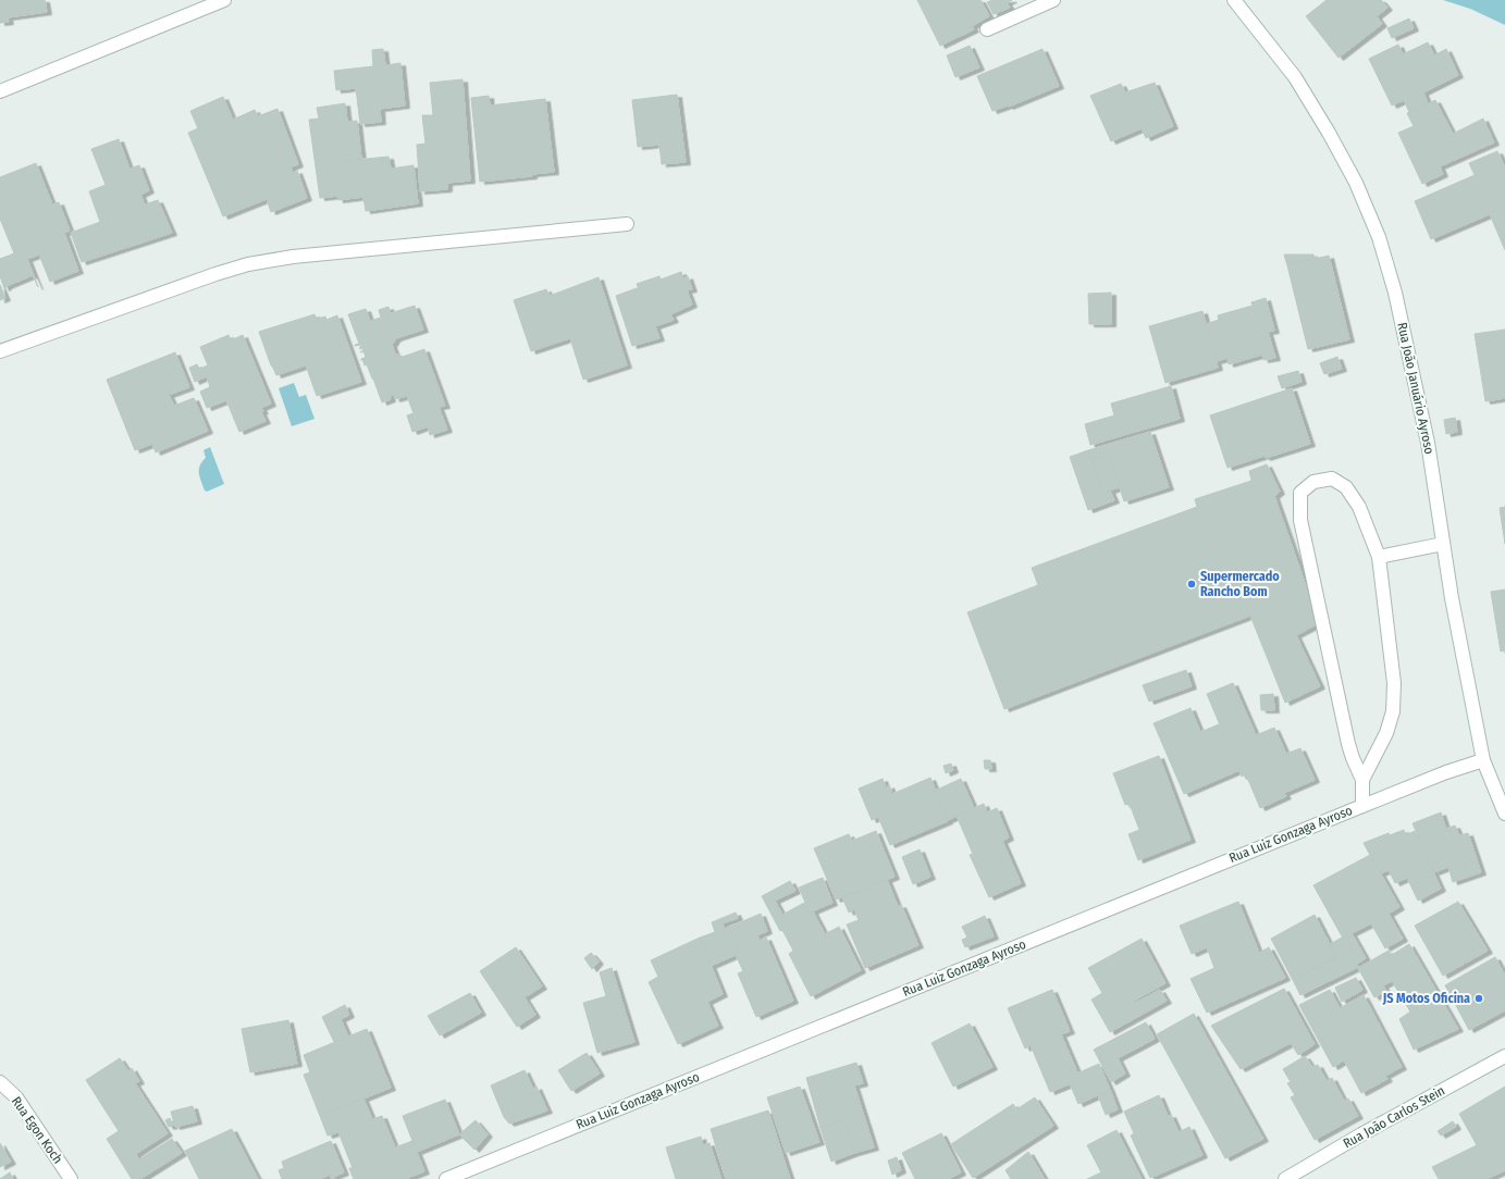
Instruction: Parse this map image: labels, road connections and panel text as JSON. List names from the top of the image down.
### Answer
{
  "streets": {
    "street": [
      "Rua João Januário Ayroso",
      "Rua Luiz Gonzaga Ayroso",
      "Rua João Carlos Stein",
      "Rua Egon Koch"
    ]
  },
  "crossings": [
    ["Rua João Januário Ayroso", "Rua Luiz Gonzaga Ayroso"]
  ],
  "places": ["Supermercado Rancho Bom", "JS Motos Oficina"]
}
